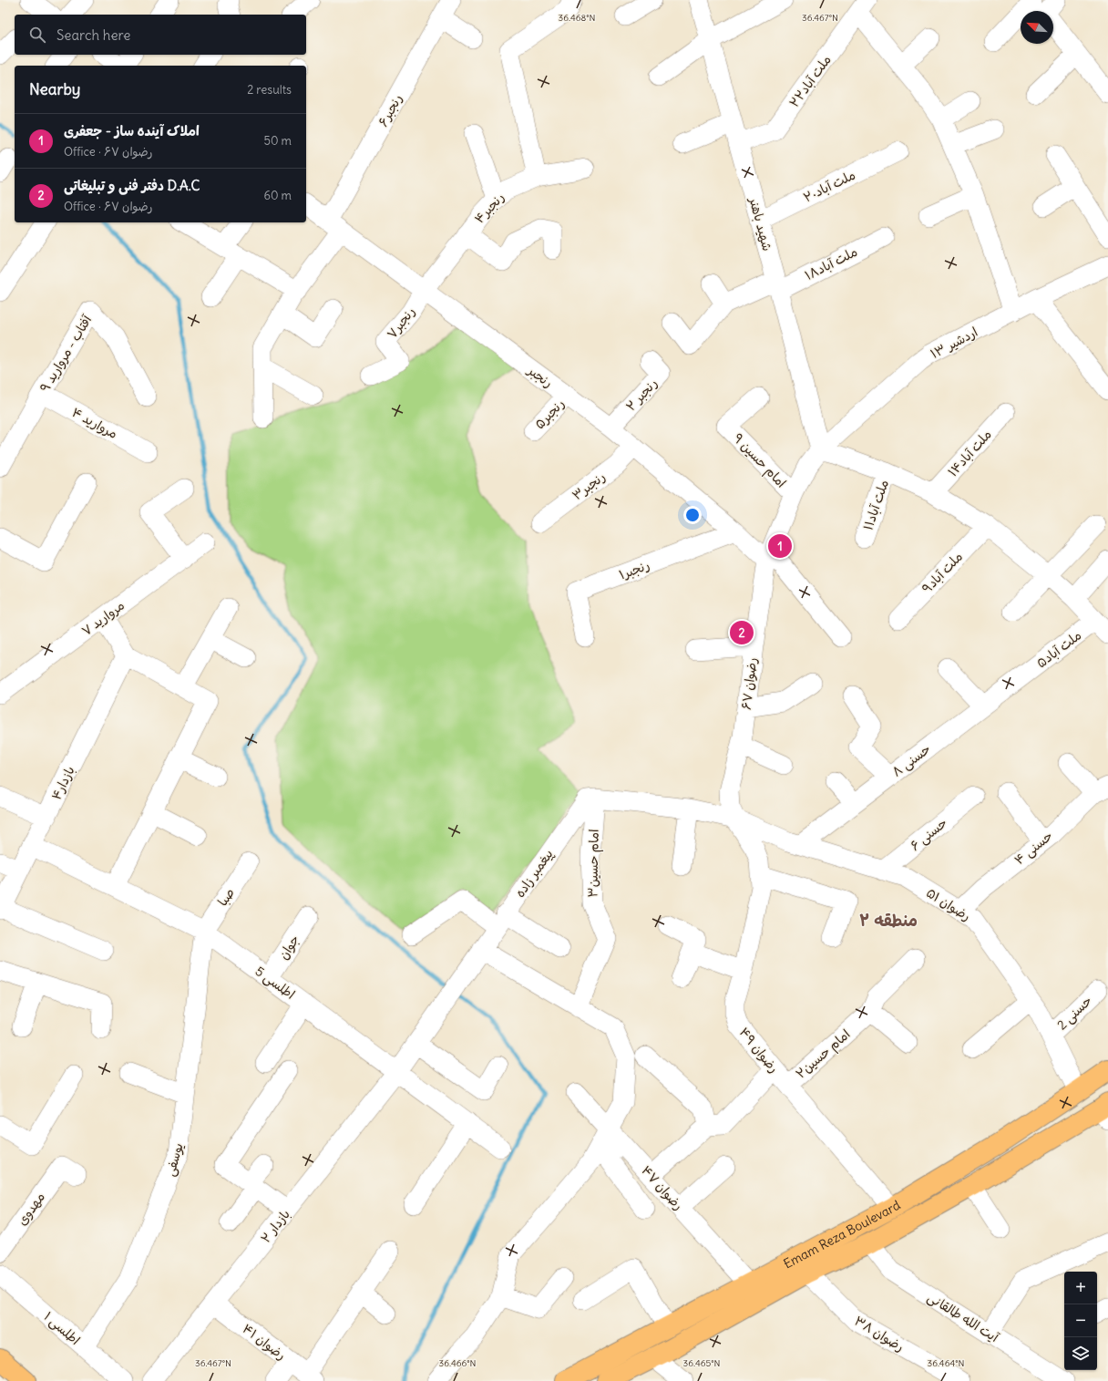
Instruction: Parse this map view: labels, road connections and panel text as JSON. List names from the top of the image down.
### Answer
{
  "streets": {
    "main road": ["Emam Reza Boulevard"],
    "street": [
      "ملت آباد۲۲",
      "رنجبر۶",
      "ملت آباد۲۰",
      "رنجبر۴",
      "شهید باهنر",
      "ملت آباد۱۸",
      "رنجبر۷",
      "اردشیر ۱۳",
      "آفتاب - مروارید ۹",
      "رنجبر",
      "رنجبر ۲",
      "رنجبر۵",
      "مروارید ۴",
      "ملت آباد۱۴",
      "امام حسین ۹",
      "رنجبر۳",
      "ملت آباد۱۱",
      "رنجبر۱",
      "ملت آباد۹",
      "مروارید ۷",
      "ملت آباد۵",
      "رضوان ۶۷",
      "حسنی ۸",
      "بازدار۴",
      "حسنی ۶",
      "حسنی ۴",
      "امام حسین۳",
      "پیغمبر زاده",
      "صبا",
      "رضوان ۵۱",
      "جوان",
      "اطلسی 5",
      "حسنی 2",
      "رضوان ۴۹",
      "امام حسین۲",
      "یوسفی",
      "رضوان ۴۷",
      "مهدوی",
      "بازدار ۲",
      "آیت الله طالقانی",
      "اطلسی ۱",
      "رضوان ۳۸",
      "رضوان ۴۱"
    ]
  },
  "crossings": [
    ["ملت آباد۲۲", "شهید باهنر"],
    ["رنجبر۶", "رنجبر"],
    ["ملت آباد۲۰", "شهید باهنر"],
    ["رنجبر۴", "رنجبر۷"],
    ["رنجبر۴", "رنجبر"],
    ["شهید باهنر", "ملت آباد۱۸"],
    ["شهید باهنر", "اردشیر ۱۳"],
    ["شهید باهنر", "رضوان ۶۷"],
    ["رنجبر۷", "رنجبر"],
    ["اردشیر ۱۳", "رضوان ۶۷"],
    ["آفتاب - مروارید ۹", "مروارید ۴"],
    ["رنجبر", "رنجبر ۲"],
    ["رنجبر", "رنجبر۵"],
    ["رنجبر", "رنجبر۳"],
    ["رنجبر", "رنجبر۱"],
    ["رنجبر", "رضوان ۶۷"],
    ["امام حسین ۹", "رضوان ۶۷"],
    ["ملت آباد۵", "حسنی ۸"],
    ["رضوان ۶۷", "رضوان ۵۱"],
    ["رضوان ۶۷", "رضوان ۴۹"],
    ["حسنی ۸", "رضوان ۵۱"],
    ["بازدار۴", "اطلسی 5"],
    ["حسنی ۶", "رضوان ۵۱"],
    ["حسنی ۴", "رضوان ۵۱"],
    ["امام حسین۳", "پیغمبر زاده"],
    ["پیغمبر زاده", "اطلسی 5"],
    ["پیغمبر زاده", "بازدار ۲"],
    ["صبا", "اطلسی 5"],
    ["صبا", "یوسفی"],
    ["رضوان ۵۱", "حسنی 2"],
    ["رضوان ۵۱", "رضوان ۴۹"],
    ["رضوان ۵۱", "Emam Reza Boulevard"],
    ["جوان", "اطلسی 5"],
    ["اطلسی 5", "یوسفی"],
    ["اطلسی 5", "بازدار ۲"],
    ["رضوان ۴۹", "امام حسین۲"],
    ["رضوان ۴۹", "Emam Reza Boulevard"],
    ["یوسفی", "اطلسی ۱"],
    ["رضوان ۴۷", "Emam Reza Boulevard"],
    ["بازدار ۲", "رضوان ۴۱"],
    ["Emam Reza Boulevard", "آیت الله طالقانی"],
    ["Emam Reza Boulevard", "رضوان ۳۸"]
  ],
  "districts": ["منطقه ۲"],
  "north": "top left",
  "page": {
    "search": "Search here",
    "heading": ["Nearby", "2 results"],
    "list": [
      {
        "mark": "1",
        "name": "املاک آینده ساز - جعفری",
        "note": "Office · رضوان ۶۷",
        "value": "50 m"
      },
      {
        "mark": "2",
        "name": "دفتر فنی و تبلیغاتی D.A.C",
        "note": "Office · رضوان ۶۷",
        "value": "60 m"
      }
    ],
    "pins": ["1", "2"],
    "map_buttons": ["+", "−"]
  },
  "coordinates": [
    "36.468°N",
    "36.467°N",
    "36.466°N",
    "36.465°N",
    "36.464°N"
  ]
}
